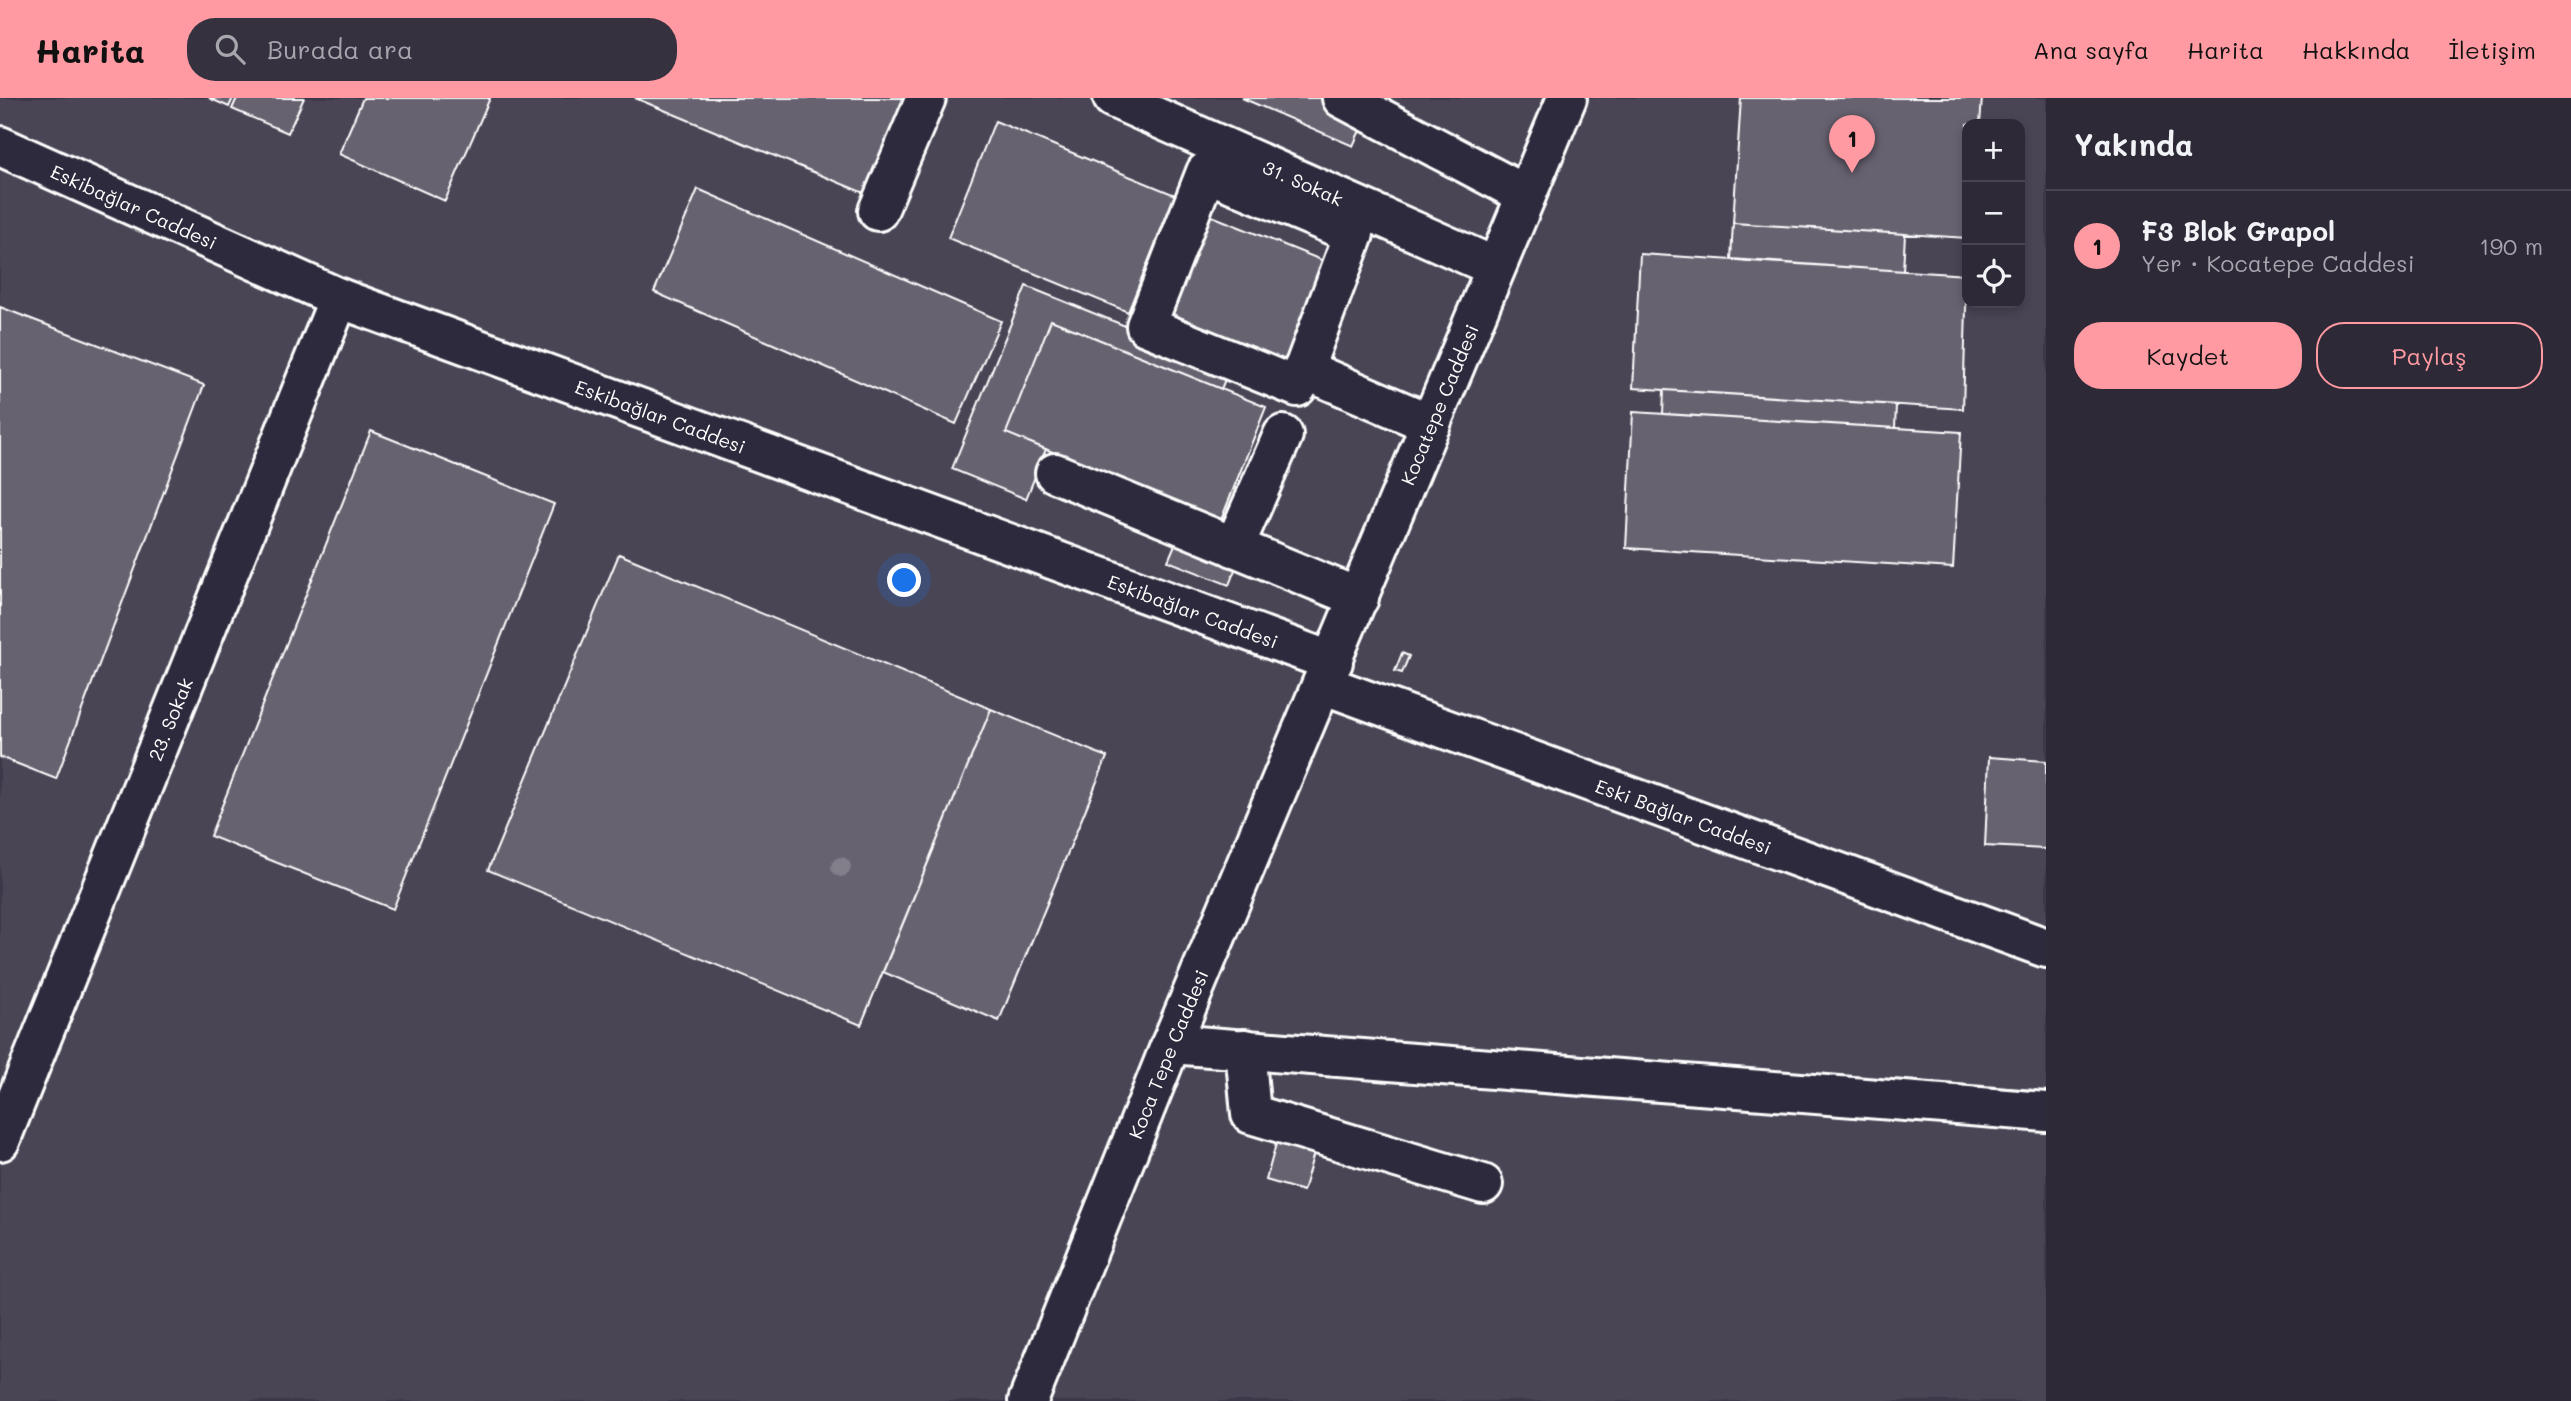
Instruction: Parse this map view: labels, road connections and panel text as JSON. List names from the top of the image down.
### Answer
{
  "streets": {
    "street": [
      "31. Sokak",
      "Eskibağlar Caddesi",
      "Kocatepe Caddesi",
      "23. Sokak",
      "Eski Bağlar Caddesi",
      "Koca Tepe Caddesi"
    ]
  },
  "crossings": [
    ["31. Sokak", "Kocatepe Caddesi"],
    ["Eskibağlar Caddesi", "Kocatepe Caddesi"],
    ["Eskibağlar Caddesi", "23. Sokak"],
    ["Eskibağlar Caddesi", "Eski Bağlar Caddesi"],
    ["Eskibağlar Caddesi", "Koca Tepe Caddesi"],
    ["Kocatepe Caddesi", "Eski Bağlar Caddesi"],
    ["Kocatepe Caddesi", "Koca Tepe Caddesi"],
    ["Eski Bağlar Caddesi", "Koca Tepe Caddesi"]
  ],
  "page": {
    "header": "Harita",
    "search": "Burada ara",
    "nav": [
      "Ana sayfa",
      "Harita",
      "Hakkında",
      "İletişim"
    ],
    "heading": "Yakında",
    "pins": "1",
    "map_buttons": ["+", "−"],
    "list": [
      {
        "mark": "1",
        "name": "F3 Blok Grapol",
        "note": "Yer · Kocatepe Caddesi",
        "value": "190 m"
      }
    ],
    "buttons": ["Kaydet", "Paylaş"]
  }
}
